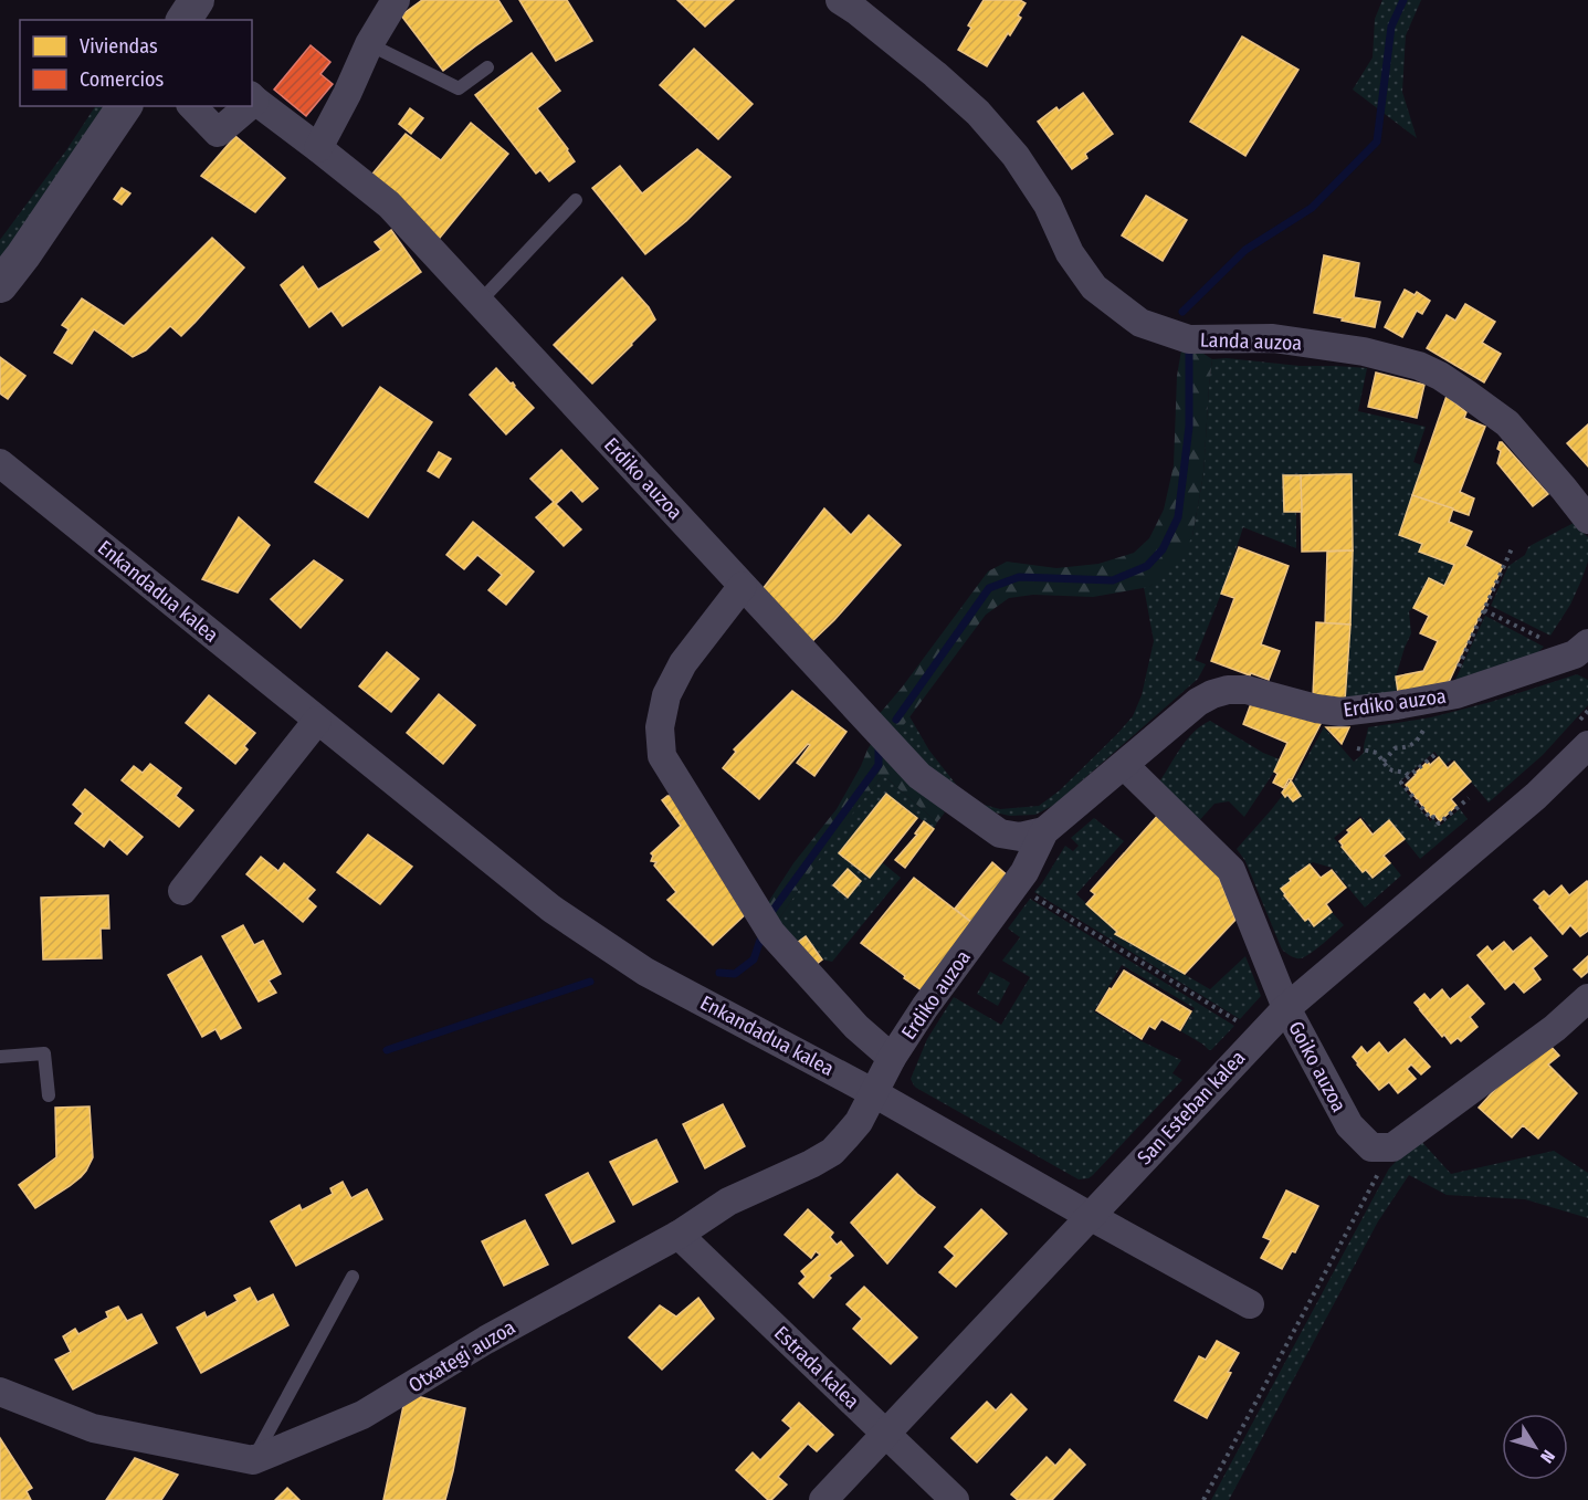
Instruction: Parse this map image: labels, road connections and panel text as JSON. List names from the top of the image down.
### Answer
{
  "streets": {
    "street": [
      "Landa auzoa",
      "Erdiko auzoa",
      "Enkandadua kalea",
      "Goiko auzoa",
      "San Esteban kalea",
      "Otxategi auzoa",
      "Estrada kalea"
    ]
  },
  "crossings": [
    ["Erdiko auzoa", "Enkandadua kalea"],
    ["Erdiko auzoa", "Goiko auzoa"],
    ["Erdiko auzoa", "Otxategi auzoa"],
    ["Enkandadua kalea", "San Esteban kalea"],
    ["Enkandadua kalea", "Otxategi auzoa"],
    ["Goiko auzoa", "San Esteban kalea"],
    ["San Esteban kalea", "Estrada kalea"],
    ["Otxategi auzoa", "Estrada kalea"]
  ],
  "legend": ["Viviendas", "Comercios"],
  "north": "bottom right"
}
